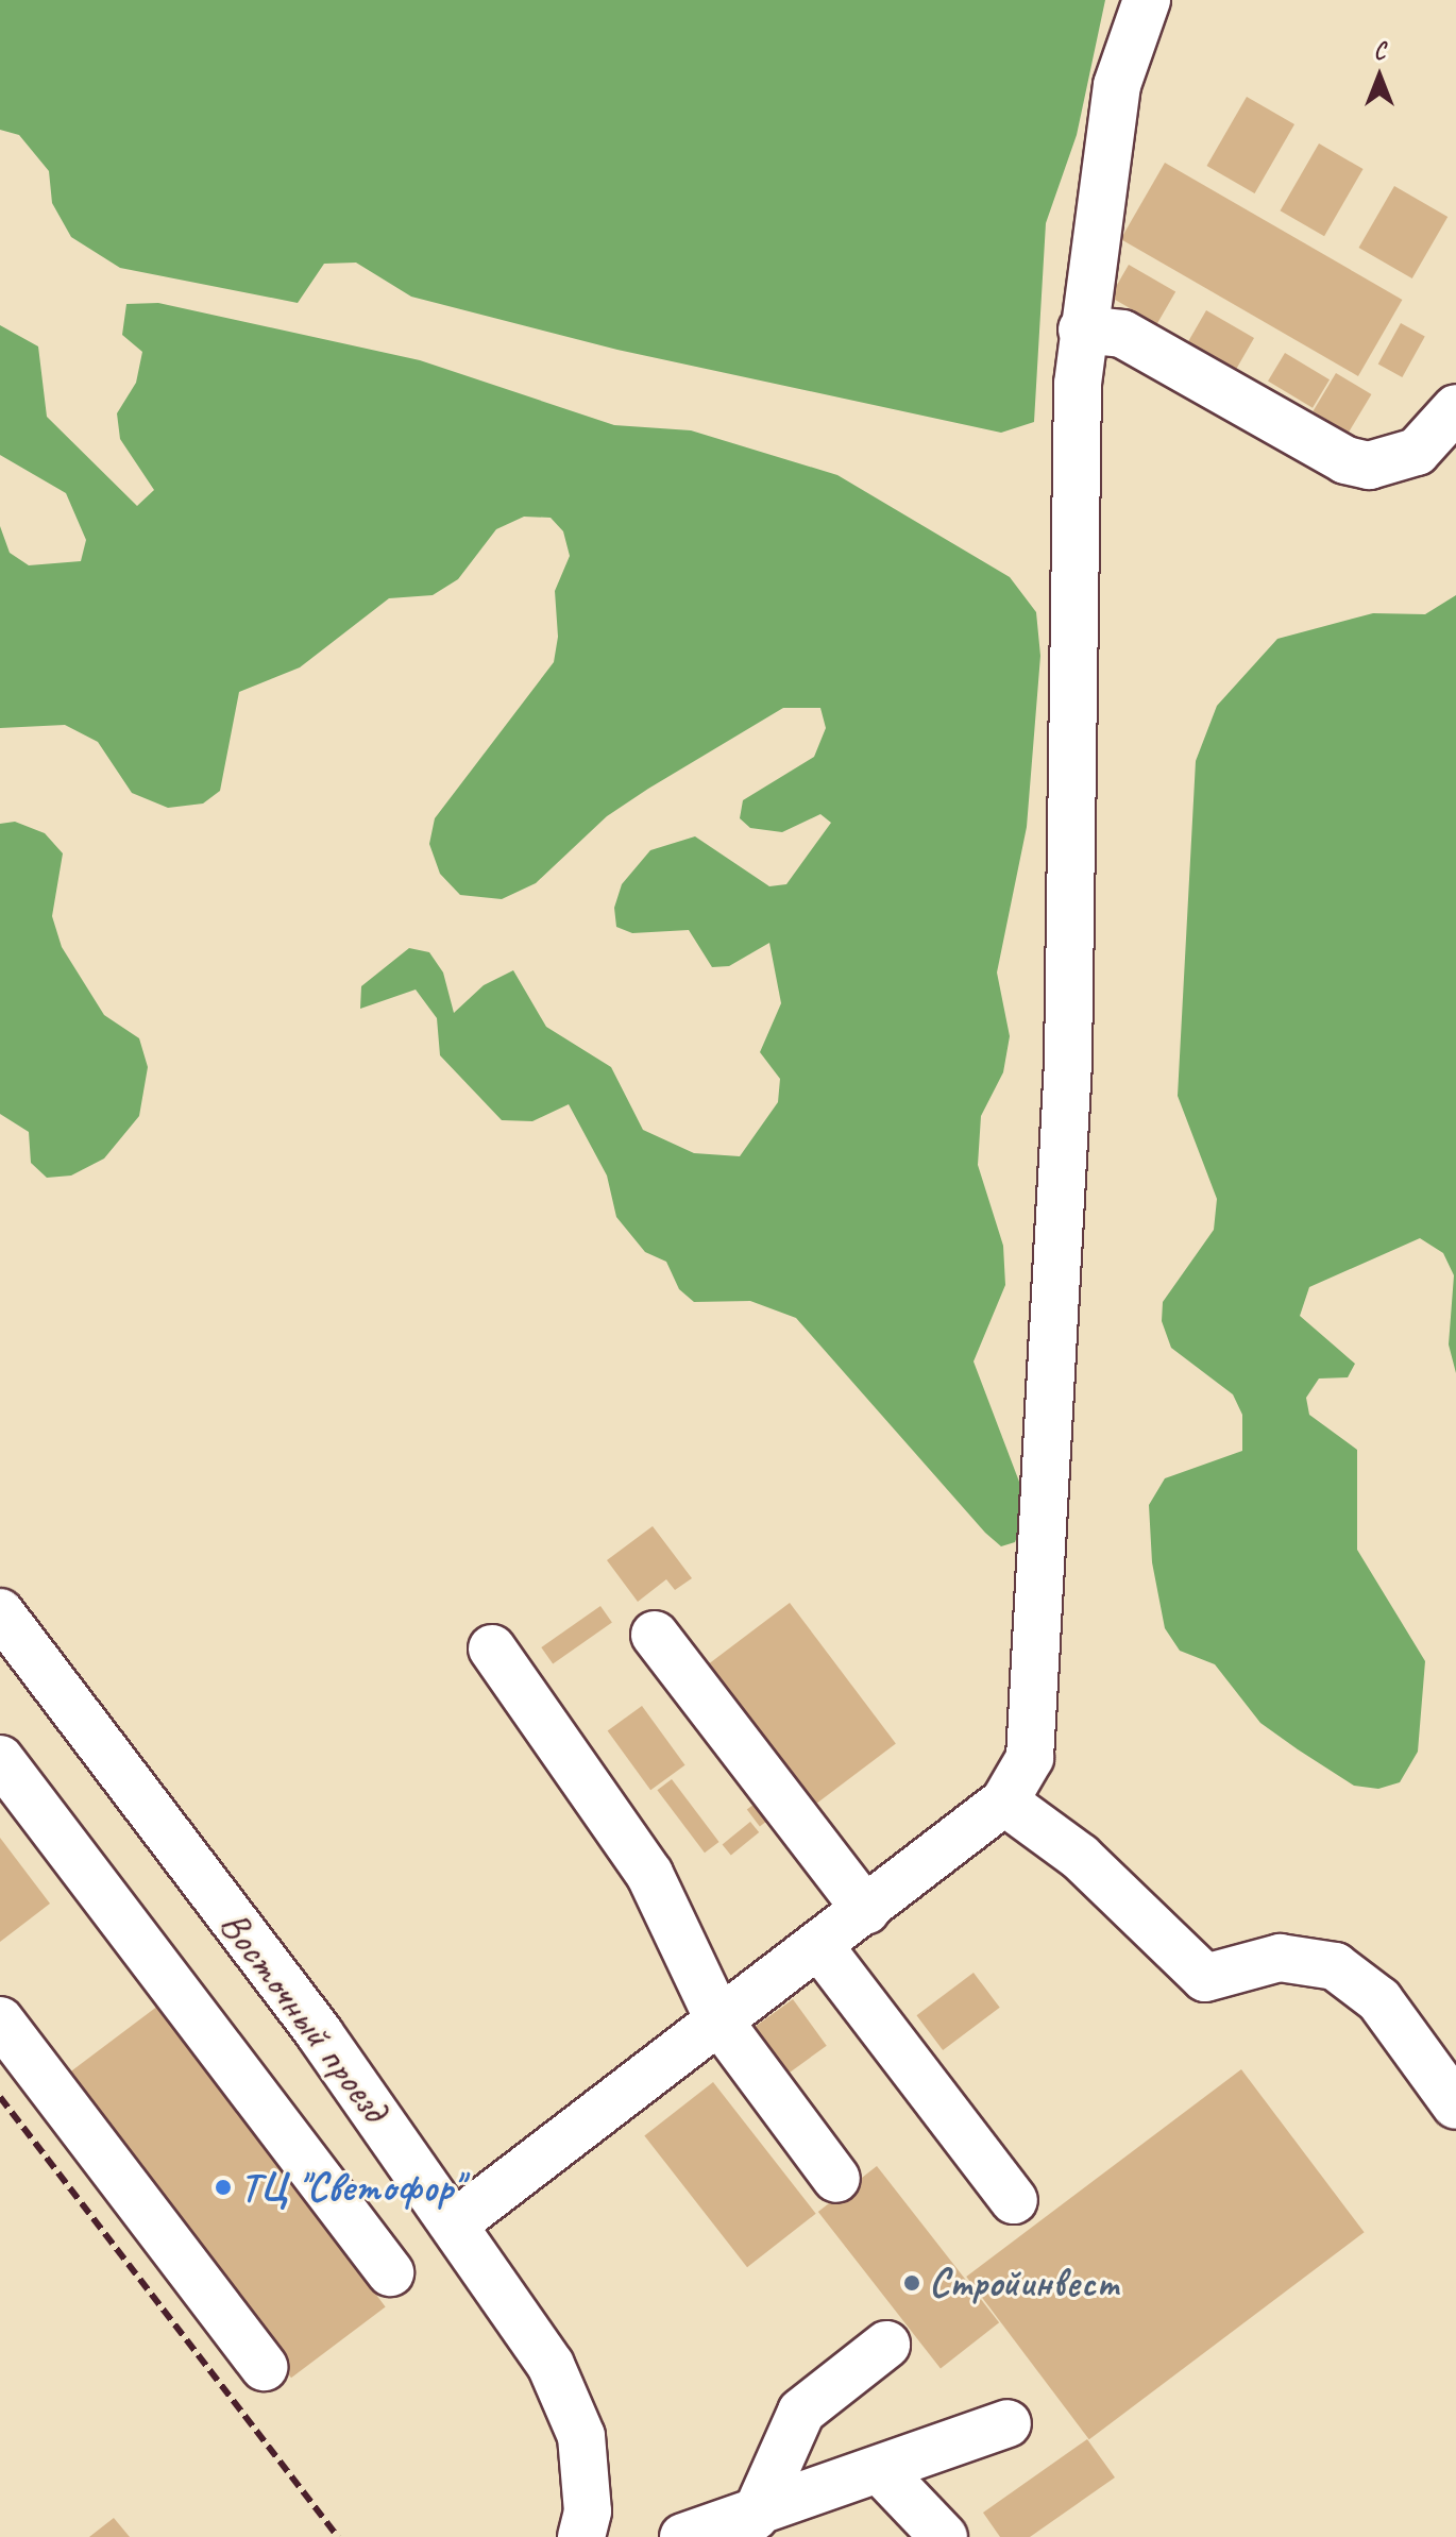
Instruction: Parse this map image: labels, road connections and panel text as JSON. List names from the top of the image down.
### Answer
{
  "streets": {
    "street": ["Восточный проезд"]
  },
  "places": ["ТЦ \"Светофор\"", "Стройинвест"],
  "north": "top"
}
